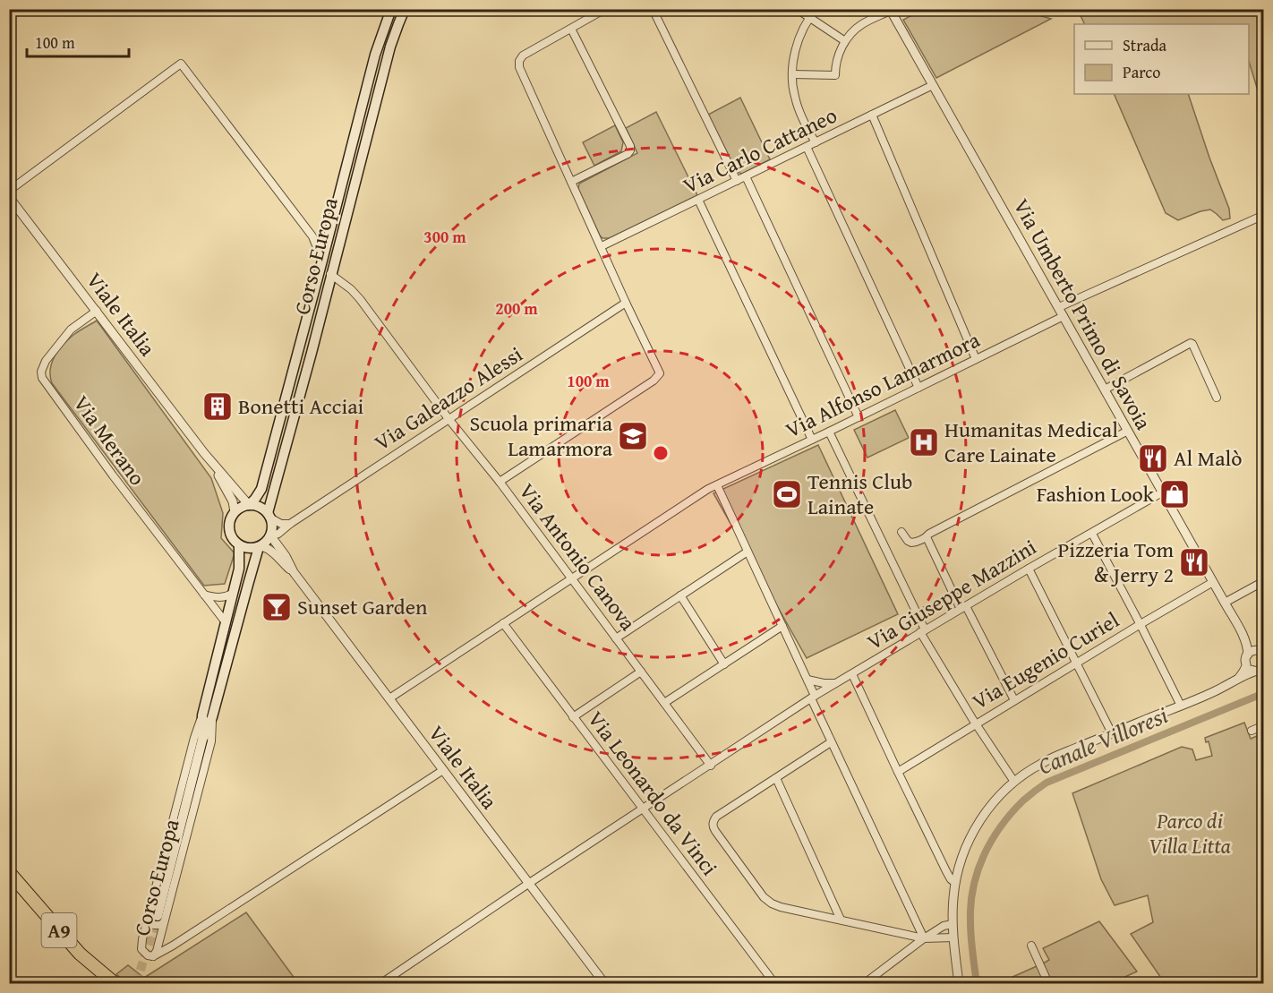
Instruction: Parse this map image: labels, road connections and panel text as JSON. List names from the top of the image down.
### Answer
{
  "streets": {
    "highway": ["A9"],
    "main road": ["Corso Europa"],
    "street": [
      "Via Carlo Cattaneo",
      "Viale Italia",
      "Via Umberto Primo di Savoia",
      "Via Alfonso Lamarmora",
      "Via Galeazzo Alessi",
      "Via Merano",
      "Via Antonio Canova",
      "Via Giuseppe Mazzini",
      "Via Eugenio Curiel",
      "Via Leonardo da Vinci"
    ]
  },
  "crossings": [
    ["Via Carlo Cattaneo", "Via Umberto Primo di Savoia"],
    ["Corso Europa", "Viale Italia"],
    ["Corso Europa", "Via Galeazzo Alessi"],
    ["Corso Europa", "Via Merano"],
    ["Corso Europa", "Via Antonio Canova"],
    ["Viale Italia", "Via Alfonso Lamarmora"],
    ["Viale Italia", "Via Galeazzo Alessi"],
    ["Viale Italia", "Via Merano"],
    ["Viale Italia", "Via Giuseppe Mazzini"],
    ["Via Umberto Primo di Savoia", "Via Alfonso Lamarmora"],
    ["Via Umberto Primo di Savoia", "Via Giuseppe Mazzini"],
    ["Via Umberto Primo di Savoia", "Via Eugenio Curiel"],
    ["Via Alfonso Lamarmora", "Via Antonio Canova"],
    ["Via Alfonso Lamarmora", "Via Leonardo da Vinci"],
    ["Via Galeazzo Alessi", "Via Antonio Canova"],
    ["Via Antonio Canova", "Via Giuseppe Mazzini"],
    ["Via Giuseppe Mazzini", "Via Leonardo da Vinci"]
  ],
  "water": ["Canale Villoresi"],
  "parks": ["Parco di Villa Litta"],
  "places": {
    "building": ["Bonetti Acciai"],
    "school or university": ["Scuola primaria Lamarmora"],
    "hospital": ["Humanitas Medical Care Lainate"],
    "restaurant": ["Al Malò", "Pizzeria Tom & Jerry 2"],
    "sports": ["Tennis Club Lainate"],
    "shop": ["Fashion Look"],
    "bar": ["Sunset Garden"]
  },
  "legend": ["Strada", "Parco"],
  "scale_bar": "100 m",
  "rings": ["300 m", "200 m", "100 m"]
}
